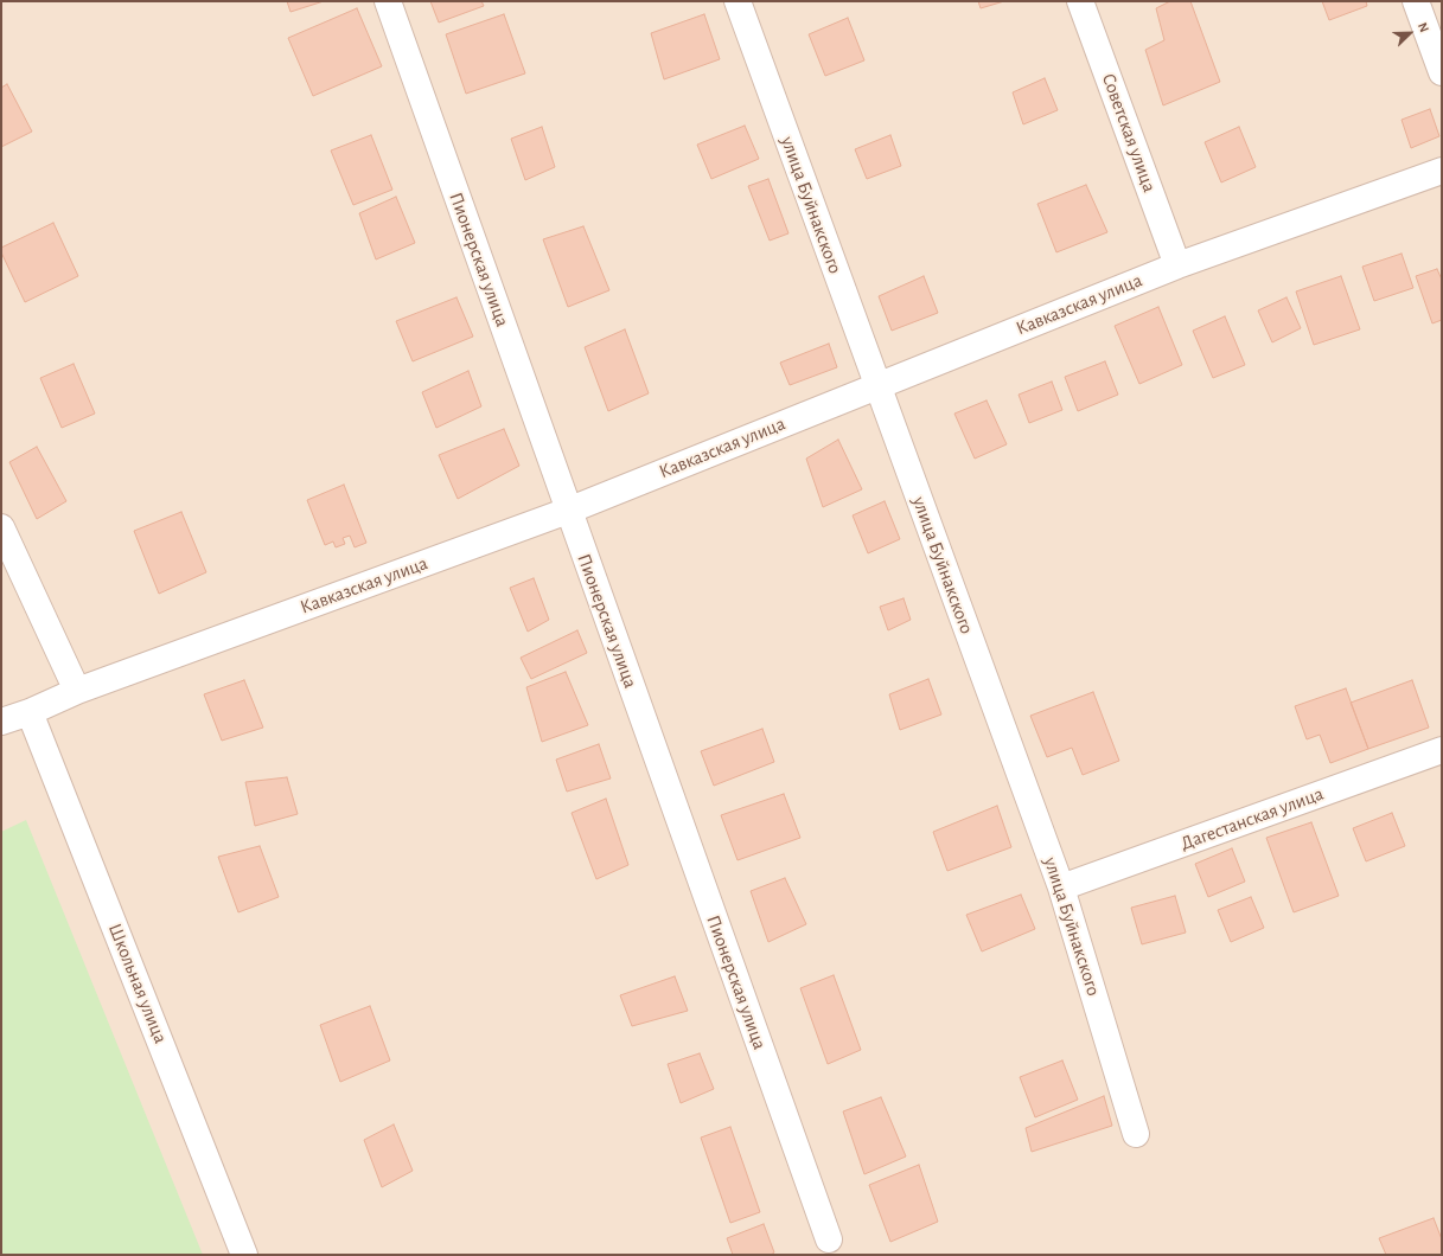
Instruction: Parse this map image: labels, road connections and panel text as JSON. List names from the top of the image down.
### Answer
{
  "streets": {
    "street": [
      "Советская улица",
      "улица Буйнакского",
      "Пионерская улица",
      "Кавказская улица",
      "Дагестанская улица",
      "Школьная улица"
    ]
  },
  "crossings": [
    ["Советская улица", "Кавказская улица"],
    ["улица Буйнакского", "Кавказская улица"],
    ["улица Буйнакского", "Дагестанская улица"],
    ["Пионерская улица", "Кавказская улица"],
    ["Кавказская улица", "Школьная улица"]
  ],
  "north": "top right"
}
